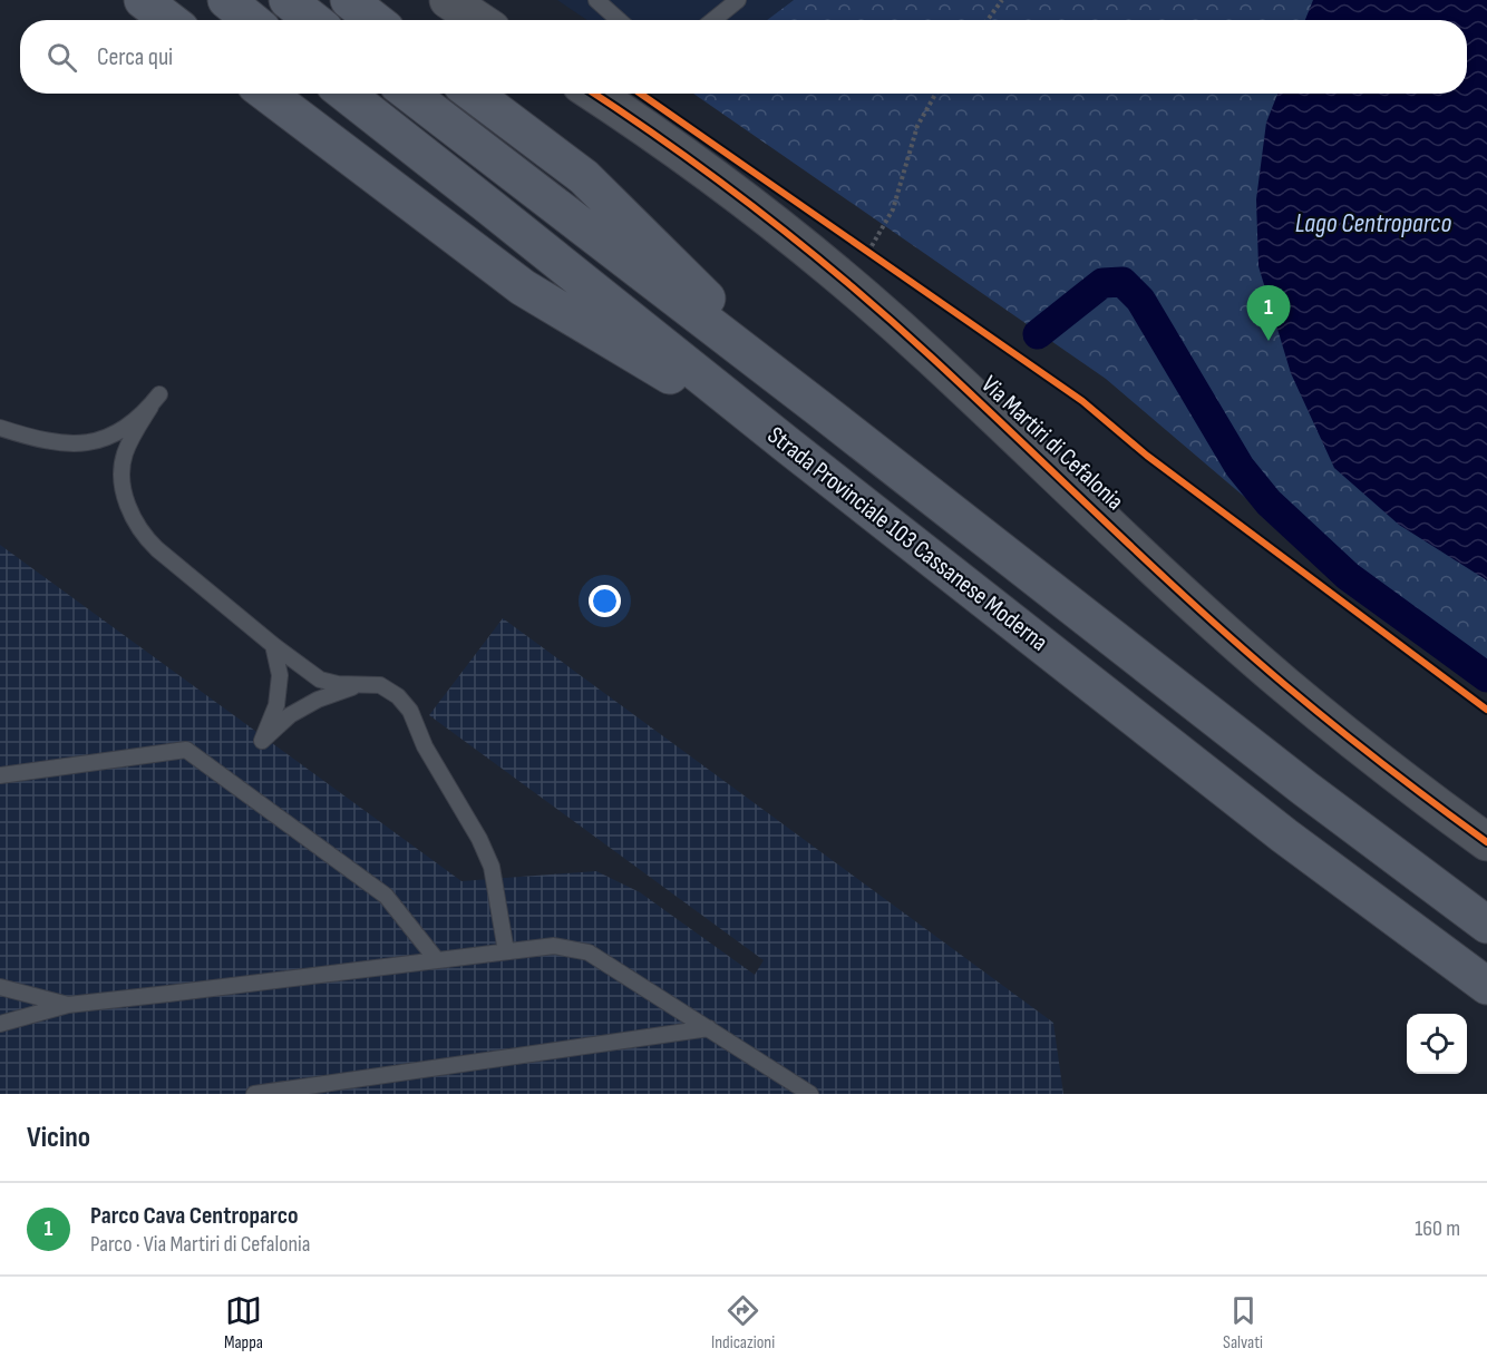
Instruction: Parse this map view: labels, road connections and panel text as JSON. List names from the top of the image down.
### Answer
{
  "streets": {
    "highway": ["Strada Provinciale 103 Cassanese Moderna"],
    "street": ["Via Martiri di Cefalonia"]
  },
  "water": ["Lago Centroparco"],
  "page": {
    "search": "Cerca qui",
    "pins": "1",
    "heading": "Vicino",
    "list": [
      {
        "mark": "1",
        "name": "Parco Cava Centroparco",
        "note": "Parco · Via Martiri di Cefalonia",
        "value": "160 m"
      }
    ],
    "nav": ["Mappa", "Indicazioni", "Salvati"]
  }
}
